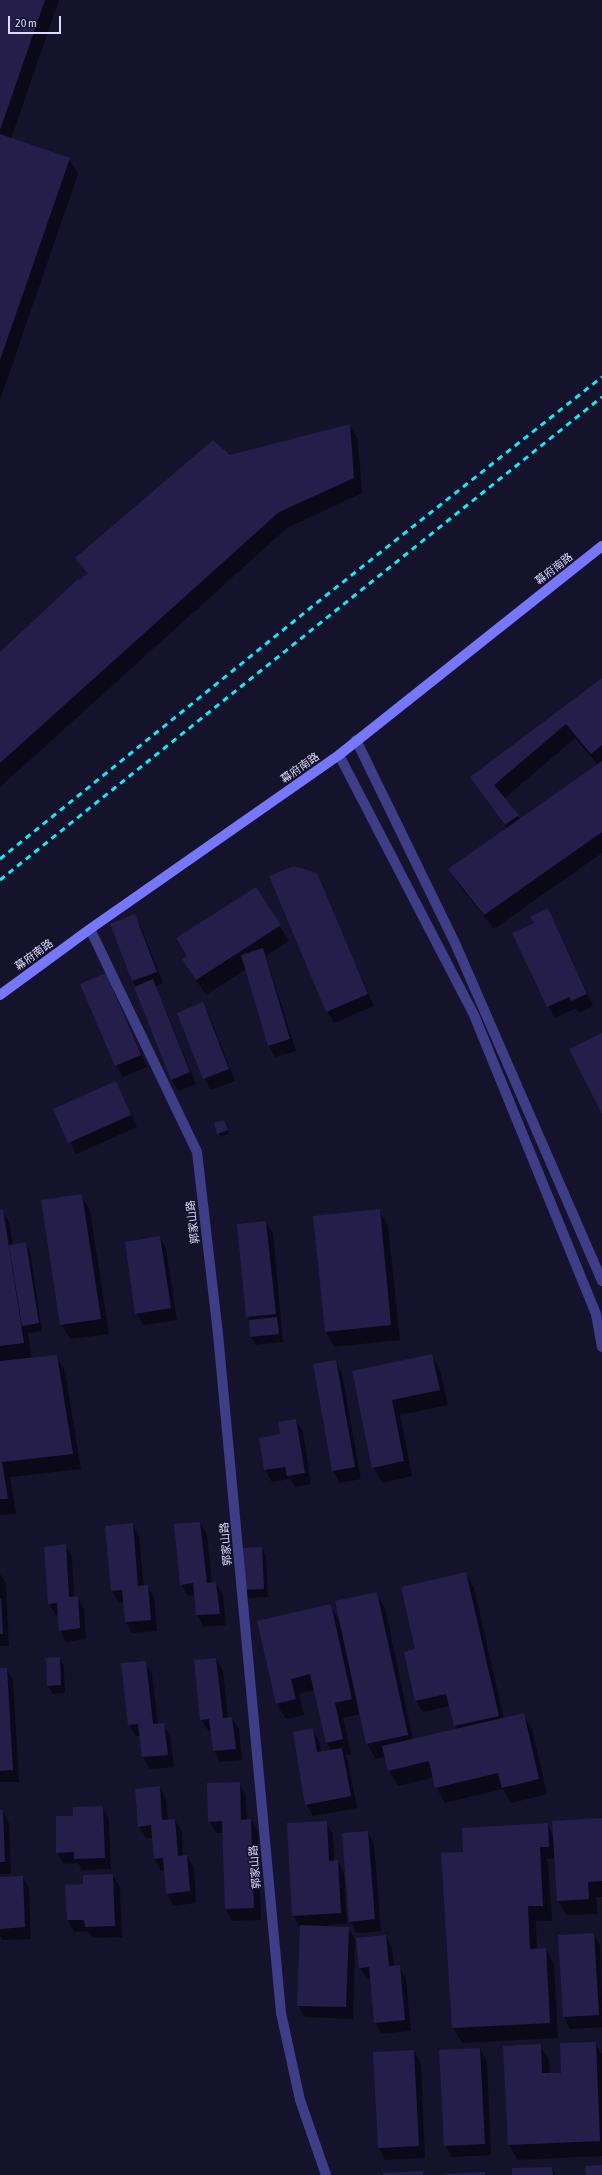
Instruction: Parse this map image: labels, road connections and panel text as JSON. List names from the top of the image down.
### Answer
{
  "streets": {
    "street": ["幕府南路", "郭家山路"]
  },
  "crossings": [
    ["幕府南路", "郭家山路"]
  ],
  "scale_bar": "20 m"
}
